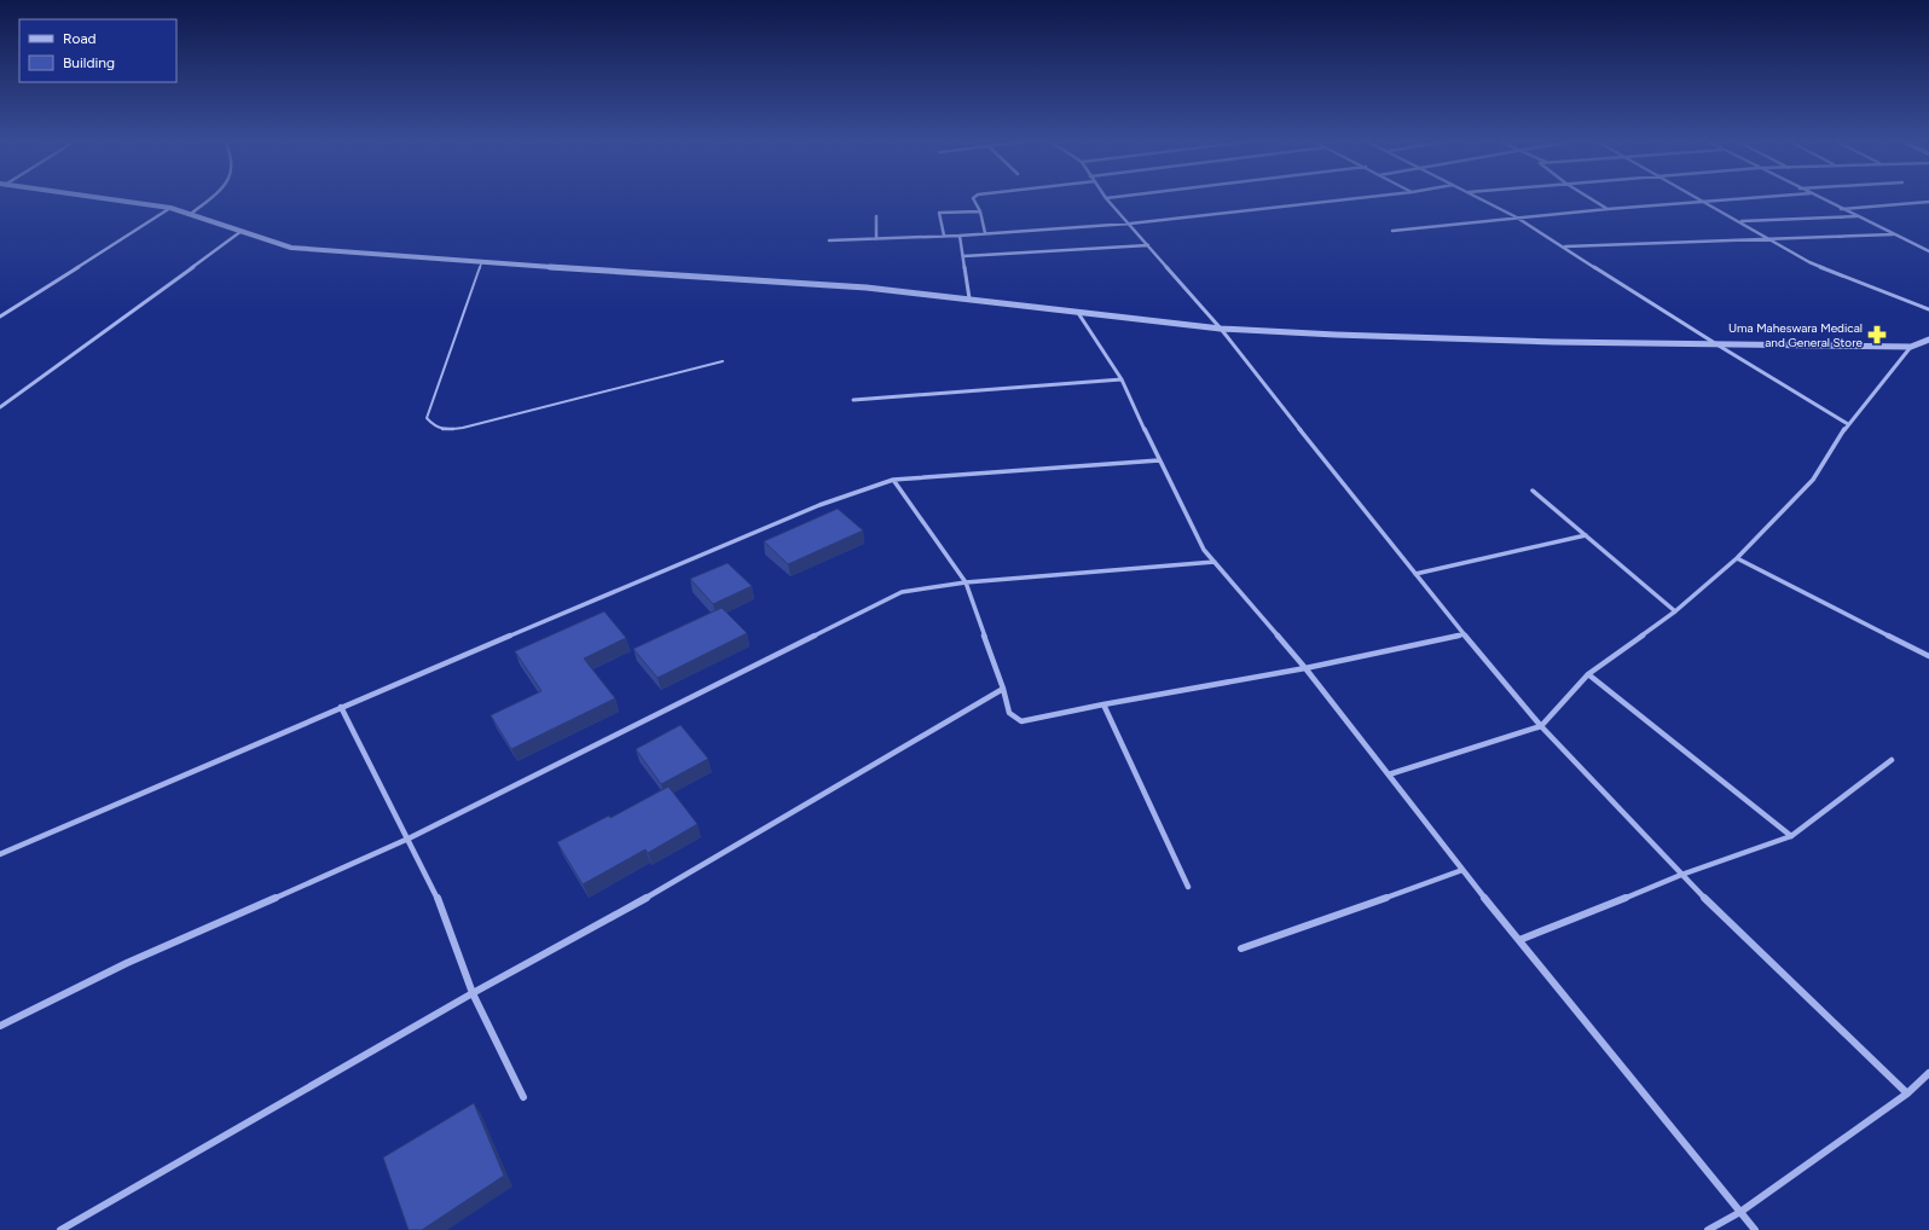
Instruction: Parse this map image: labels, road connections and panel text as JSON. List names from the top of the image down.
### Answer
{
  "places": {
    "pharmacy": ["Uma Maheswara Medical and General Store"]
  },
  "legend": ["Road", "Building"]
}
